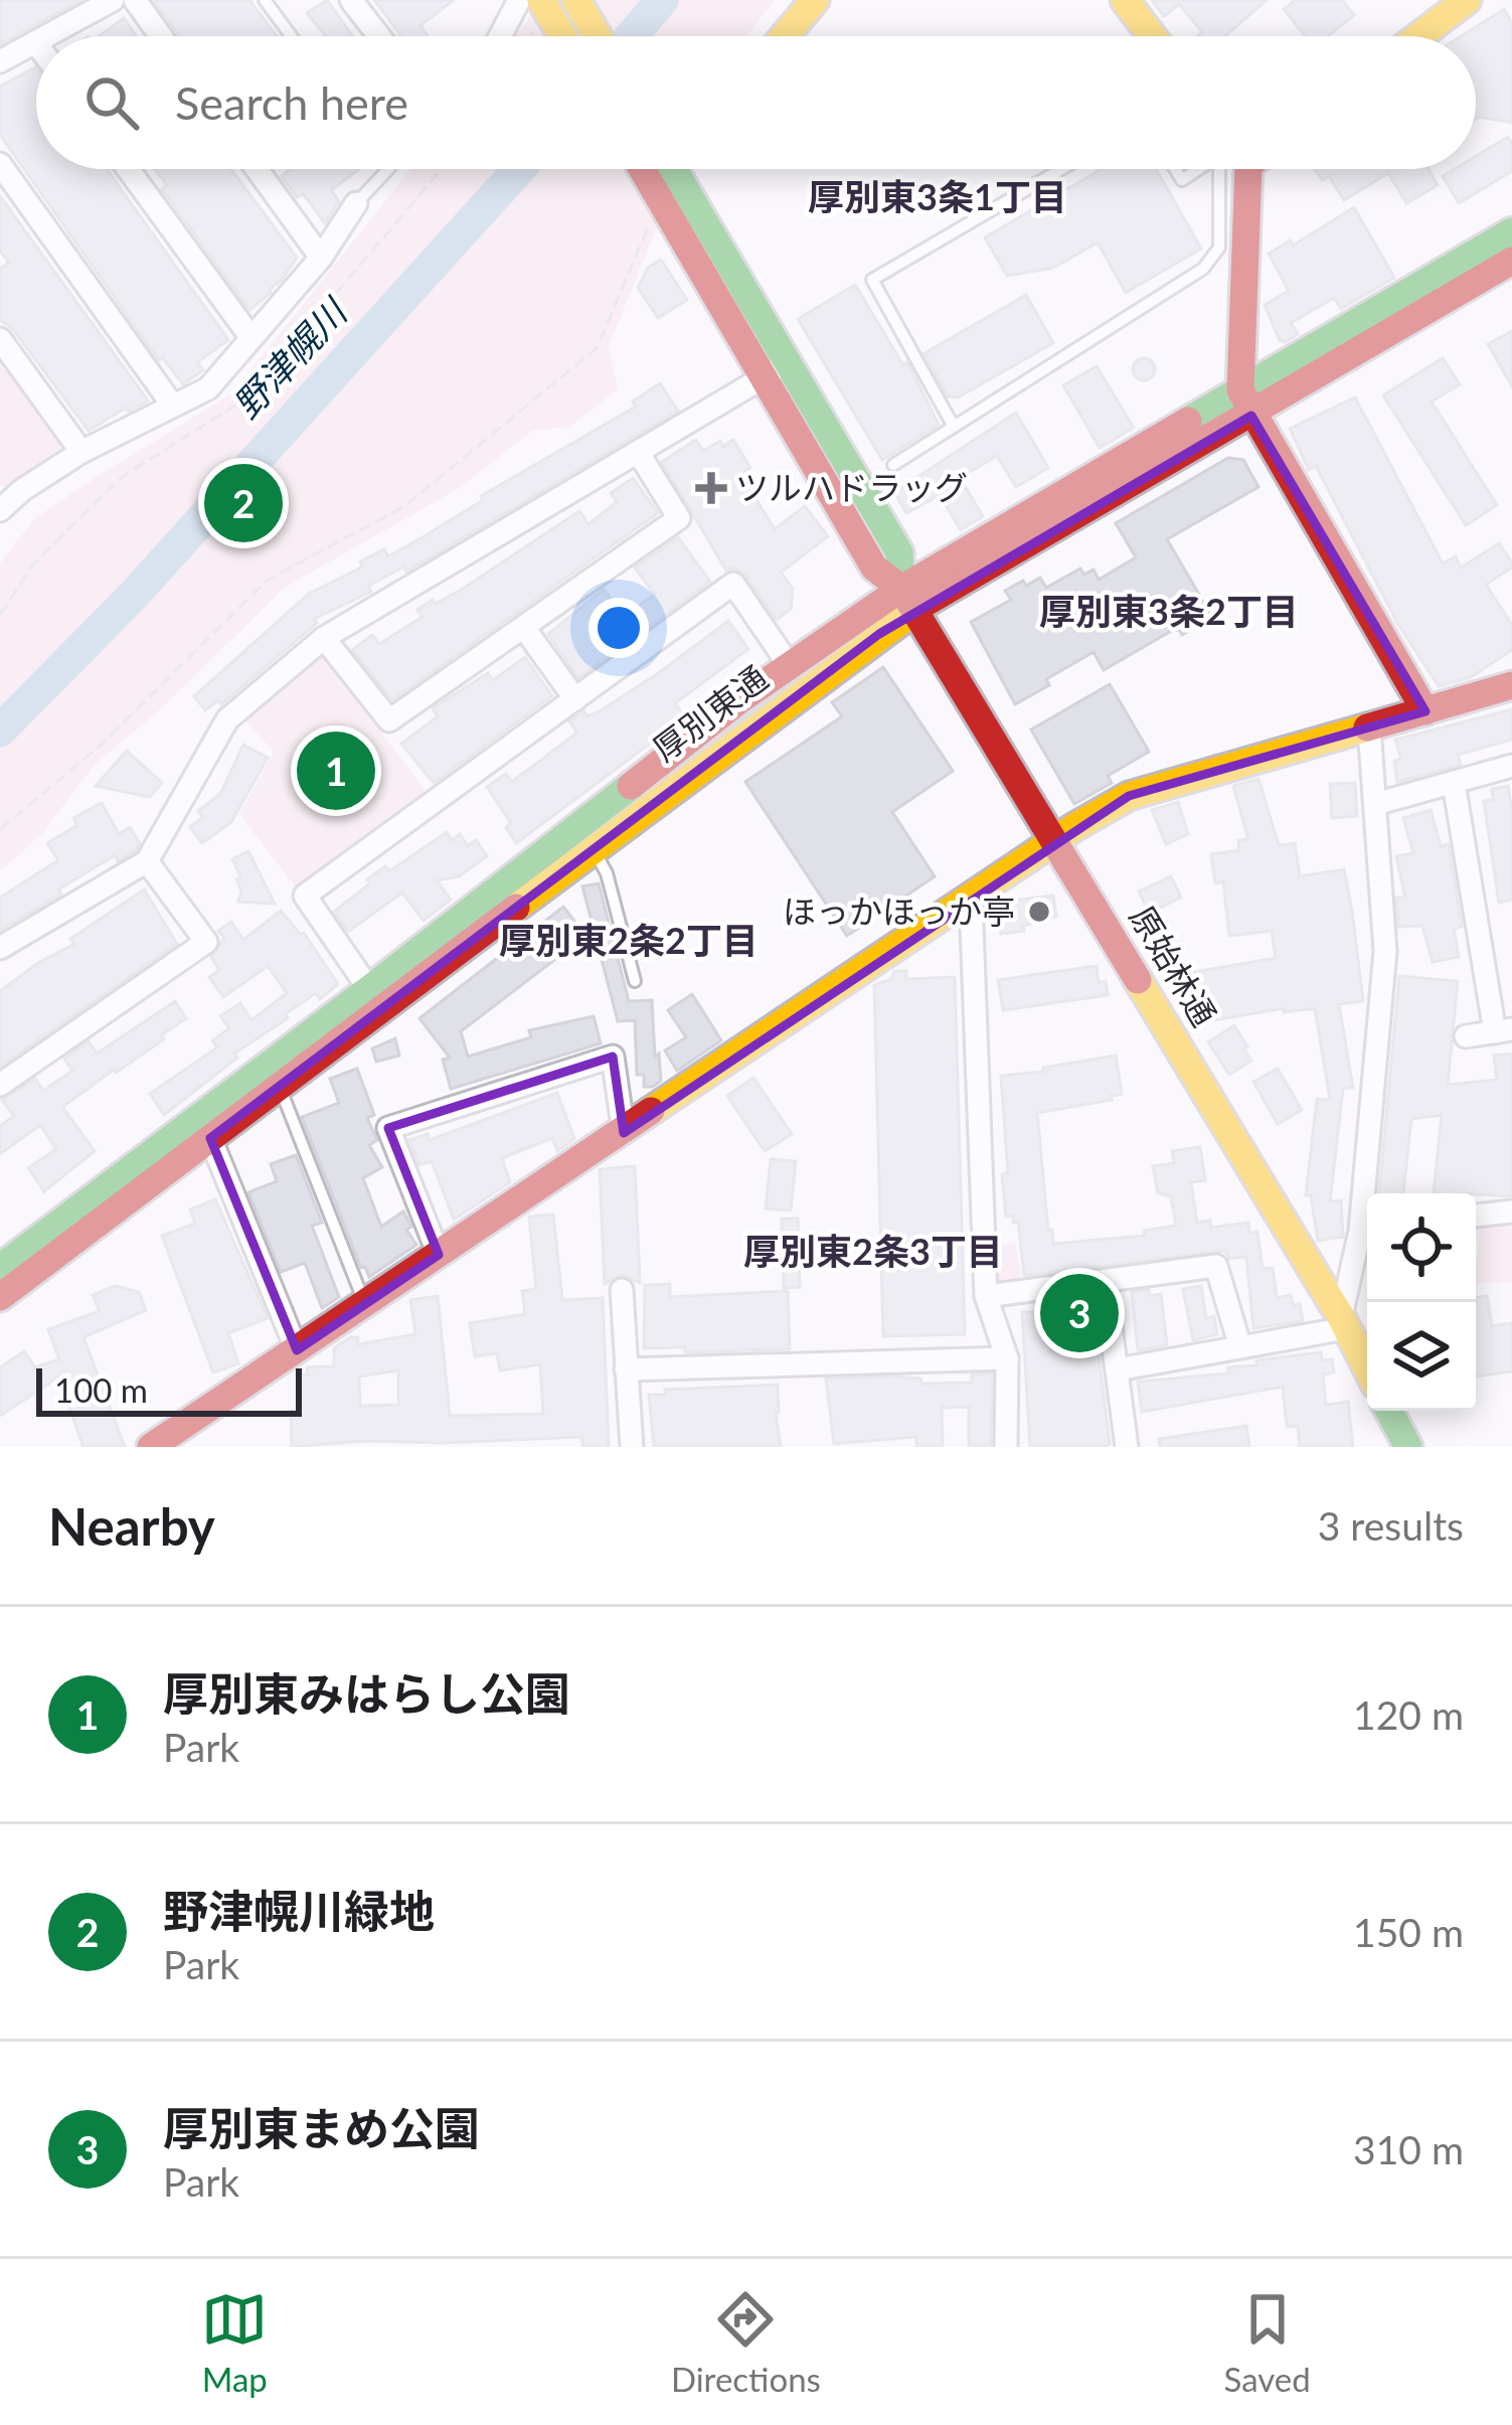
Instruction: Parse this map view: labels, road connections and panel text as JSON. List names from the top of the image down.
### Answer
{
  "streets": {
    "street": ["厚別東通", "原始林通"]
  },
  "crossings": [
    ["厚別東通", "原始林通"]
  ],
  "districts": [
    "厚別東3条1丁目",
    "厚別東3条2丁目",
    "厚別東2条2丁目",
    "厚別東2条3丁目"
  ],
  "water": ["野津幌川"],
  "places": {
    "health": ["ツルハドラッグ"],
    "other": ["ほっかほっか亭"]
  },
  "scale_bar": "100 m",
  "page": {
    "search": "Search here",
    "pins": ["2", "1", "3"],
    "scale": "100 m",
    "heading": ["Nearby", "3 results"],
    "list": [
      {
        "mark": "1",
        "name": "厚別東みはらし公園",
        "note": "Park",
        "value": "120 m"
      },
      {
        "mark": "2",
        "name": "野津幌川緑地",
        "note": "Park",
        "value": "150 m"
      },
      {
        "mark": "3",
        "name": "厚別東まめ公園",
        "note": "Park",
        "value": "310 m"
      }
    ],
    "nav": ["Map", "Directions", "Saved"]
  }
}
